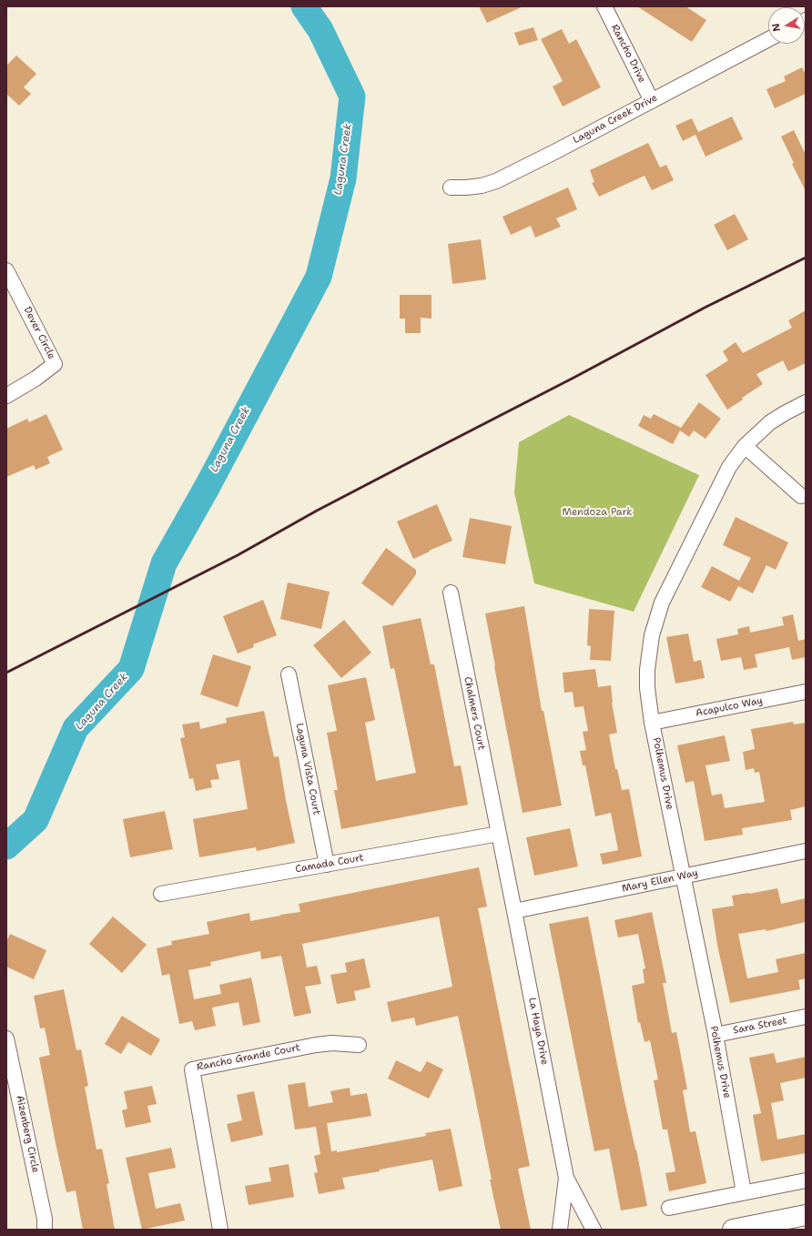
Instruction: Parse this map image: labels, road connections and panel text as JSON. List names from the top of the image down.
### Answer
{
  "streets": {
    "street": [
      "Rancho Drive",
      "Laguna Creek Drive",
      "Dever Circle",
      "Acapulco Way",
      "Chalmers Court",
      "Laguna Vista Court",
      "Polhemus Drive",
      "Camada Court",
      "Mary Ellen Way",
      "Sara Street",
      "La Haya Drive",
      "Rancho Grande Court",
      "Aizenberg Circle"
    ]
  },
  "crossings": [
    ["Rancho Drive", "Laguna Creek Drive"],
    ["Acapulco Way", "Polhemus Drive"],
    ["Chalmers Court", "Camada Court"],
    ["Chalmers Court", "La Haya Drive"],
    ["Laguna Vista Court", "Camada Court"],
    ["Polhemus Drive", "Mary Ellen Way"],
    ["Polhemus Drive", "Sara Street"],
    ["Camada Court", "La Haya Drive"],
    ["Mary Ellen Way", "La Haya Drive"]
  ],
  "water": ["Laguna Creek"],
  "parks": ["Mendoza Park"],
  "north": "left"
}
